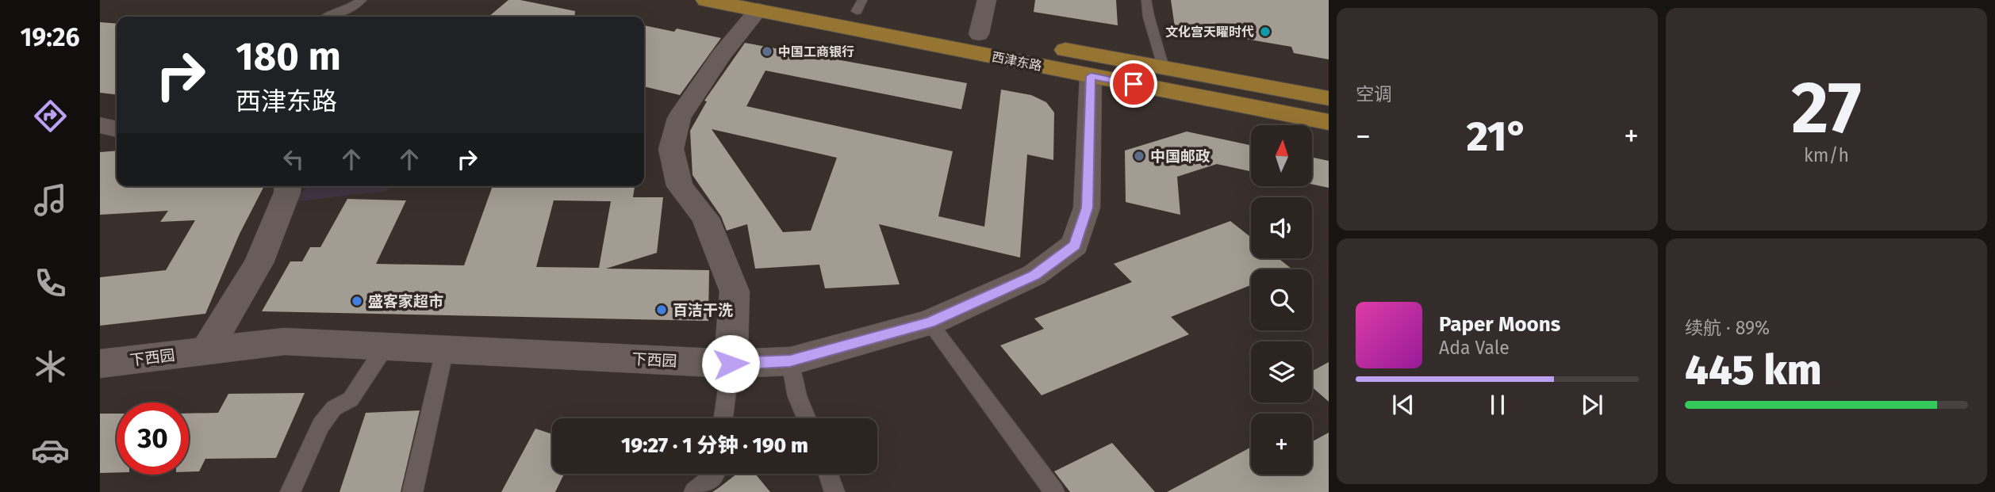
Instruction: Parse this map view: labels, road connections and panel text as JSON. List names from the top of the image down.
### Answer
{
  "streets": {
    "main road": ["西津东路"],
    "street": ["下西园"]
  },
  "crossings": [
    ["西津东路", "下西园"]
  ],
  "places": [
    "文化宫天矅时代",
    "中国工商银行",
    "中国邮政",
    "盛客家超市",
    "百洁干洗"
  ],
  "north": "top",
  "page": {
    "tabs": "19:26",
    "tile": [
      "空调",
      ["27", "km/h"],
      ["续航 · 89%", "445 km"]
    ],
    "turn": ["180 m", "西津东路"],
    "heat": ["−", "21°", "+"],
    "map_buttons": "+",
    "song": ["Paper Moons", "Ada Vale"],
    "limit": "30",
    "trip": "19:27 · 1 分钟 · 190 m"
  }
}
